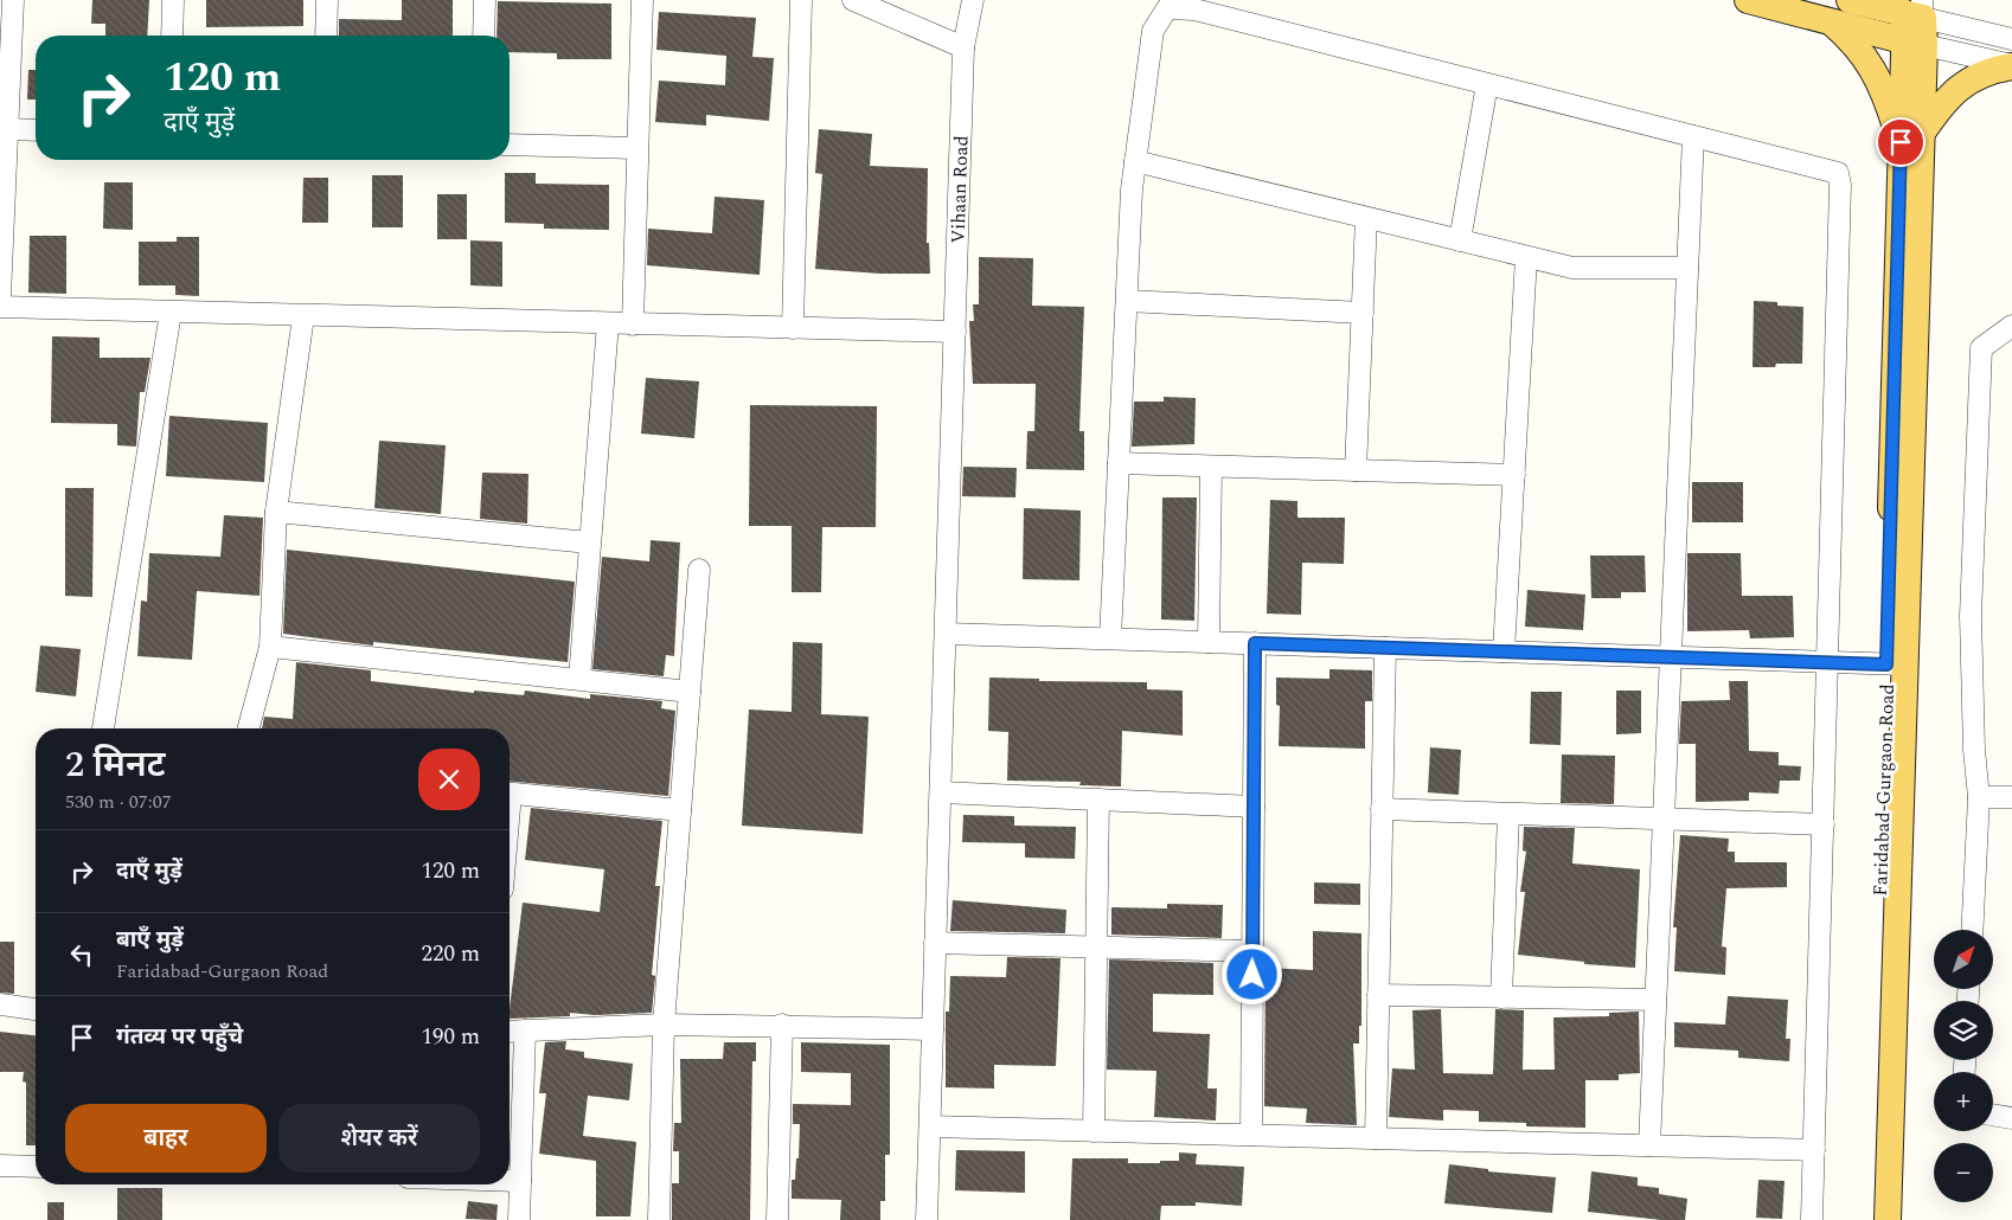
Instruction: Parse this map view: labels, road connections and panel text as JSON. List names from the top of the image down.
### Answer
{
  "streets": {
    "main road": ["Faridabad-Gurgaon Road"],
    "street": ["Vihaan Road"]
  },
  "north": "top right",
  "page": {
    "turn": ["120 m", "दाएँ मुड़ें"],
    "heading": ["2 मिनट", "530 m · 07:07"],
    "list": [
      {
        "name": "दाएँ मुड़ें",
        "value": "120 m"
      },
      {
        "name": "बाएँ मुड़ें",
        "note": "Faridabad-Gurgaon Road",
        "value": "220 m"
      },
      {
        "name": "गंतव्य पर पहुँचे",
        "value": "190 m"
      }
    ],
    "map_buttons": ["+", "−"],
    "buttons": ["बाहर", "शेयर करें"]
  }
}
